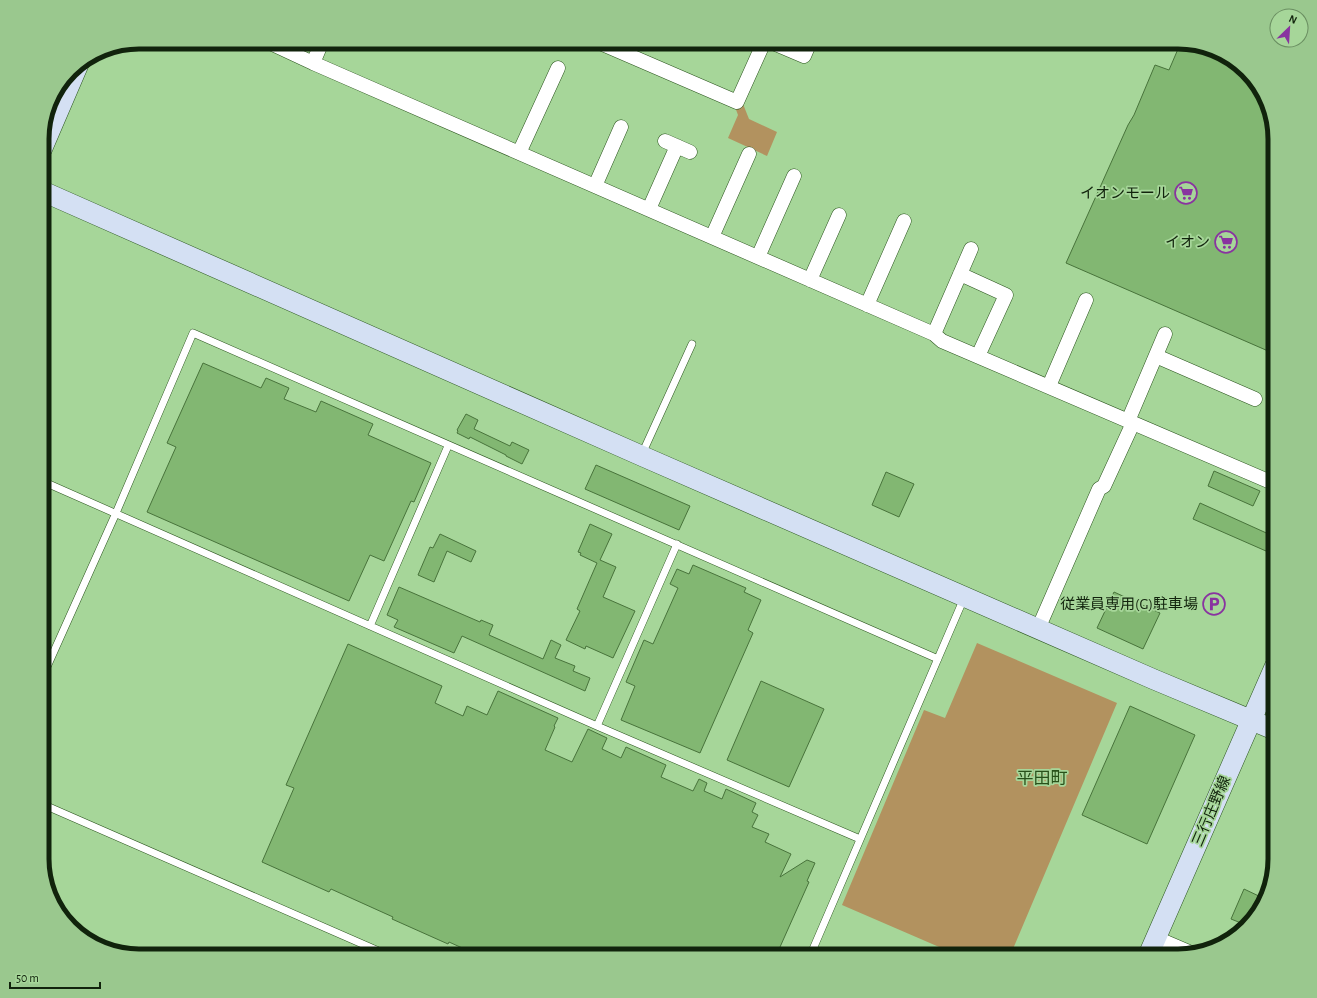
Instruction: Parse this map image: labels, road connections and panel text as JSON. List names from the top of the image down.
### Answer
{
  "streets": {
    "street": ["三行庄野線"]
  },
  "districts": ["平田町"],
  "places": {
    "supermarket": ["イオンモール", "イオン"],
    "parking": ["従業員専用(G)駐車場"]
  },
  "scale_bar": "50 m",
  "north": "top right"
}
